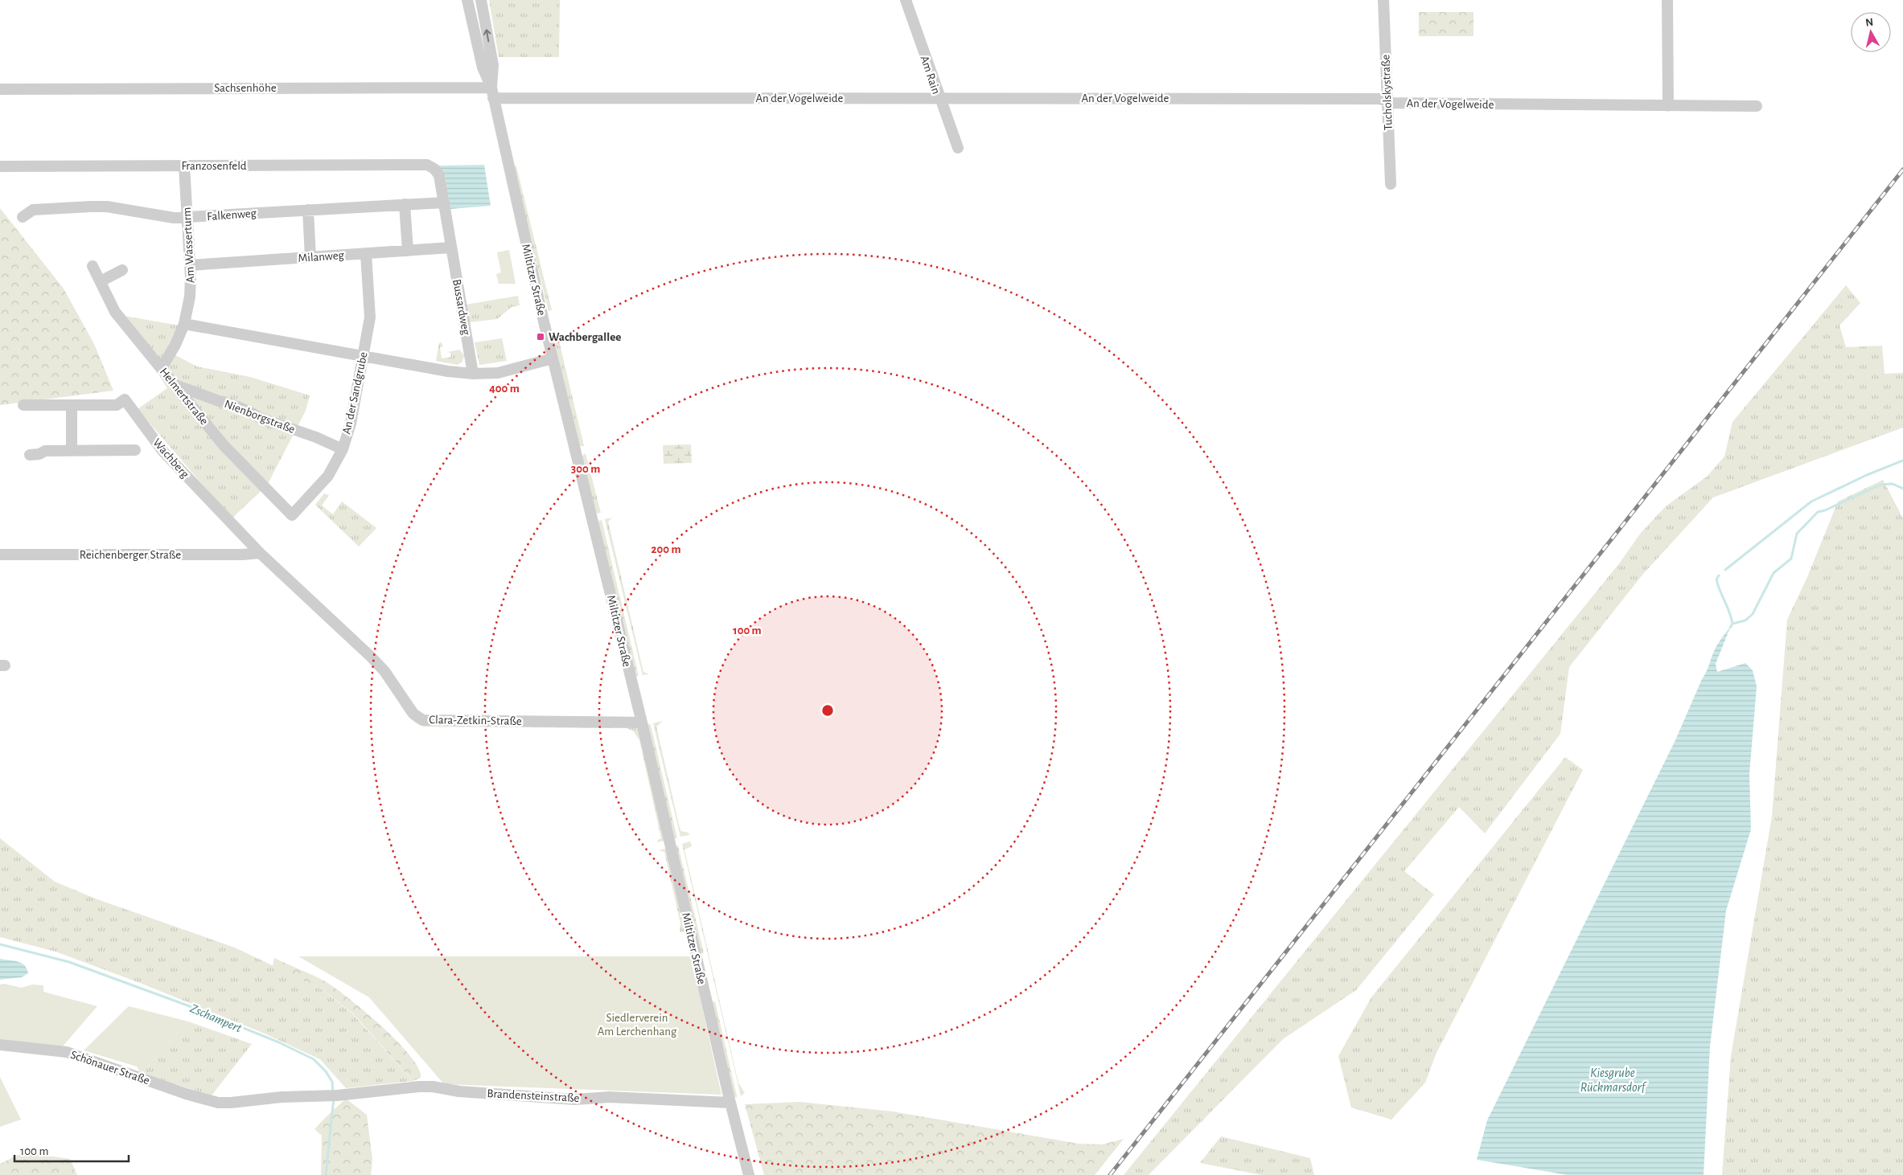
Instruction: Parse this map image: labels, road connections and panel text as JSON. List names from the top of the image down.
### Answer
{
  "streets": {
    "street": [
      "Am Rain",
      "Sachsenhöhe",
      "Tucholskystraße",
      "An der Vogelweide",
      "Franzosenfeld",
      "Falkenweg",
      "Am Wasserturm",
      "Milanweg",
      "Miltitzer Straße",
      "Bussardweg",
      "An der Sandgrube",
      "Helmertstraße",
      "Nienborgstraße",
      "Wachberg",
      "Reichenberger Straße",
      "Clara-Zetkin-Straße",
      "Schönauer Straße",
      "Brandensteinstraße"
    ]
  },
  "crossings": [
    ["Am Rain", "An der Vogelweide"],
    ["Sachsenhöhe", "An der Vogelweide"],
    ["Sachsenhöhe", "Miltitzer Straße"],
    ["Tucholskystraße", "An der Vogelweide"],
    ["An der Vogelweide", "Miltitzer Straße"],
    ["Franzosenfeld", "Am Wasserturm"],
    ["Franzosenfeld", "Bussardweg"],
    ["Falkenweg", "Am Wasserturm"],
    ["Falkenweg", "Bussardweg"],
    ["Am Wasserturm", "Milanweg"],
    ["Am Wasserturm", "Helmertstraße"],
    ["Milanweg", "Bussardweg"],
    ["Milanweg", "An der Sandgrube"],
    ["Miltitzer Straße", "Clara-Zetkin-Straße"],
    ["Miltitzer Straße", "Brandensteinstraße"],
    ["An der Sandgrube", "Helmertstraße"],
    ["An der Sandgrube", "Nienborgstraße"],
    ["Helmertstraße", "Nienborgstraße"],
    ["Wachberg", "Reichenberger Straße"],
    ["Wachberg", "Clara-Zetkin-Straße"],
    ["Reichenberger Straße", "Clara-Zetkin-Straße"],
    ["Schönauer Straße", "Brandensteinstraße"]
  ],
  "water": ["Zschampert", "Kiesgrube Rückmarsdorf"],
  "parks": ["Siedlerverein Am Lerchenhang"],
  "places": {
    "transit": ["Wachbergallee"]
  },
  "scale_bar": "100 m",
  "north": "top",
  "rings": [
    "400 m",
    "300 m",
    "200 m",
    "100 m"
  ]
}
